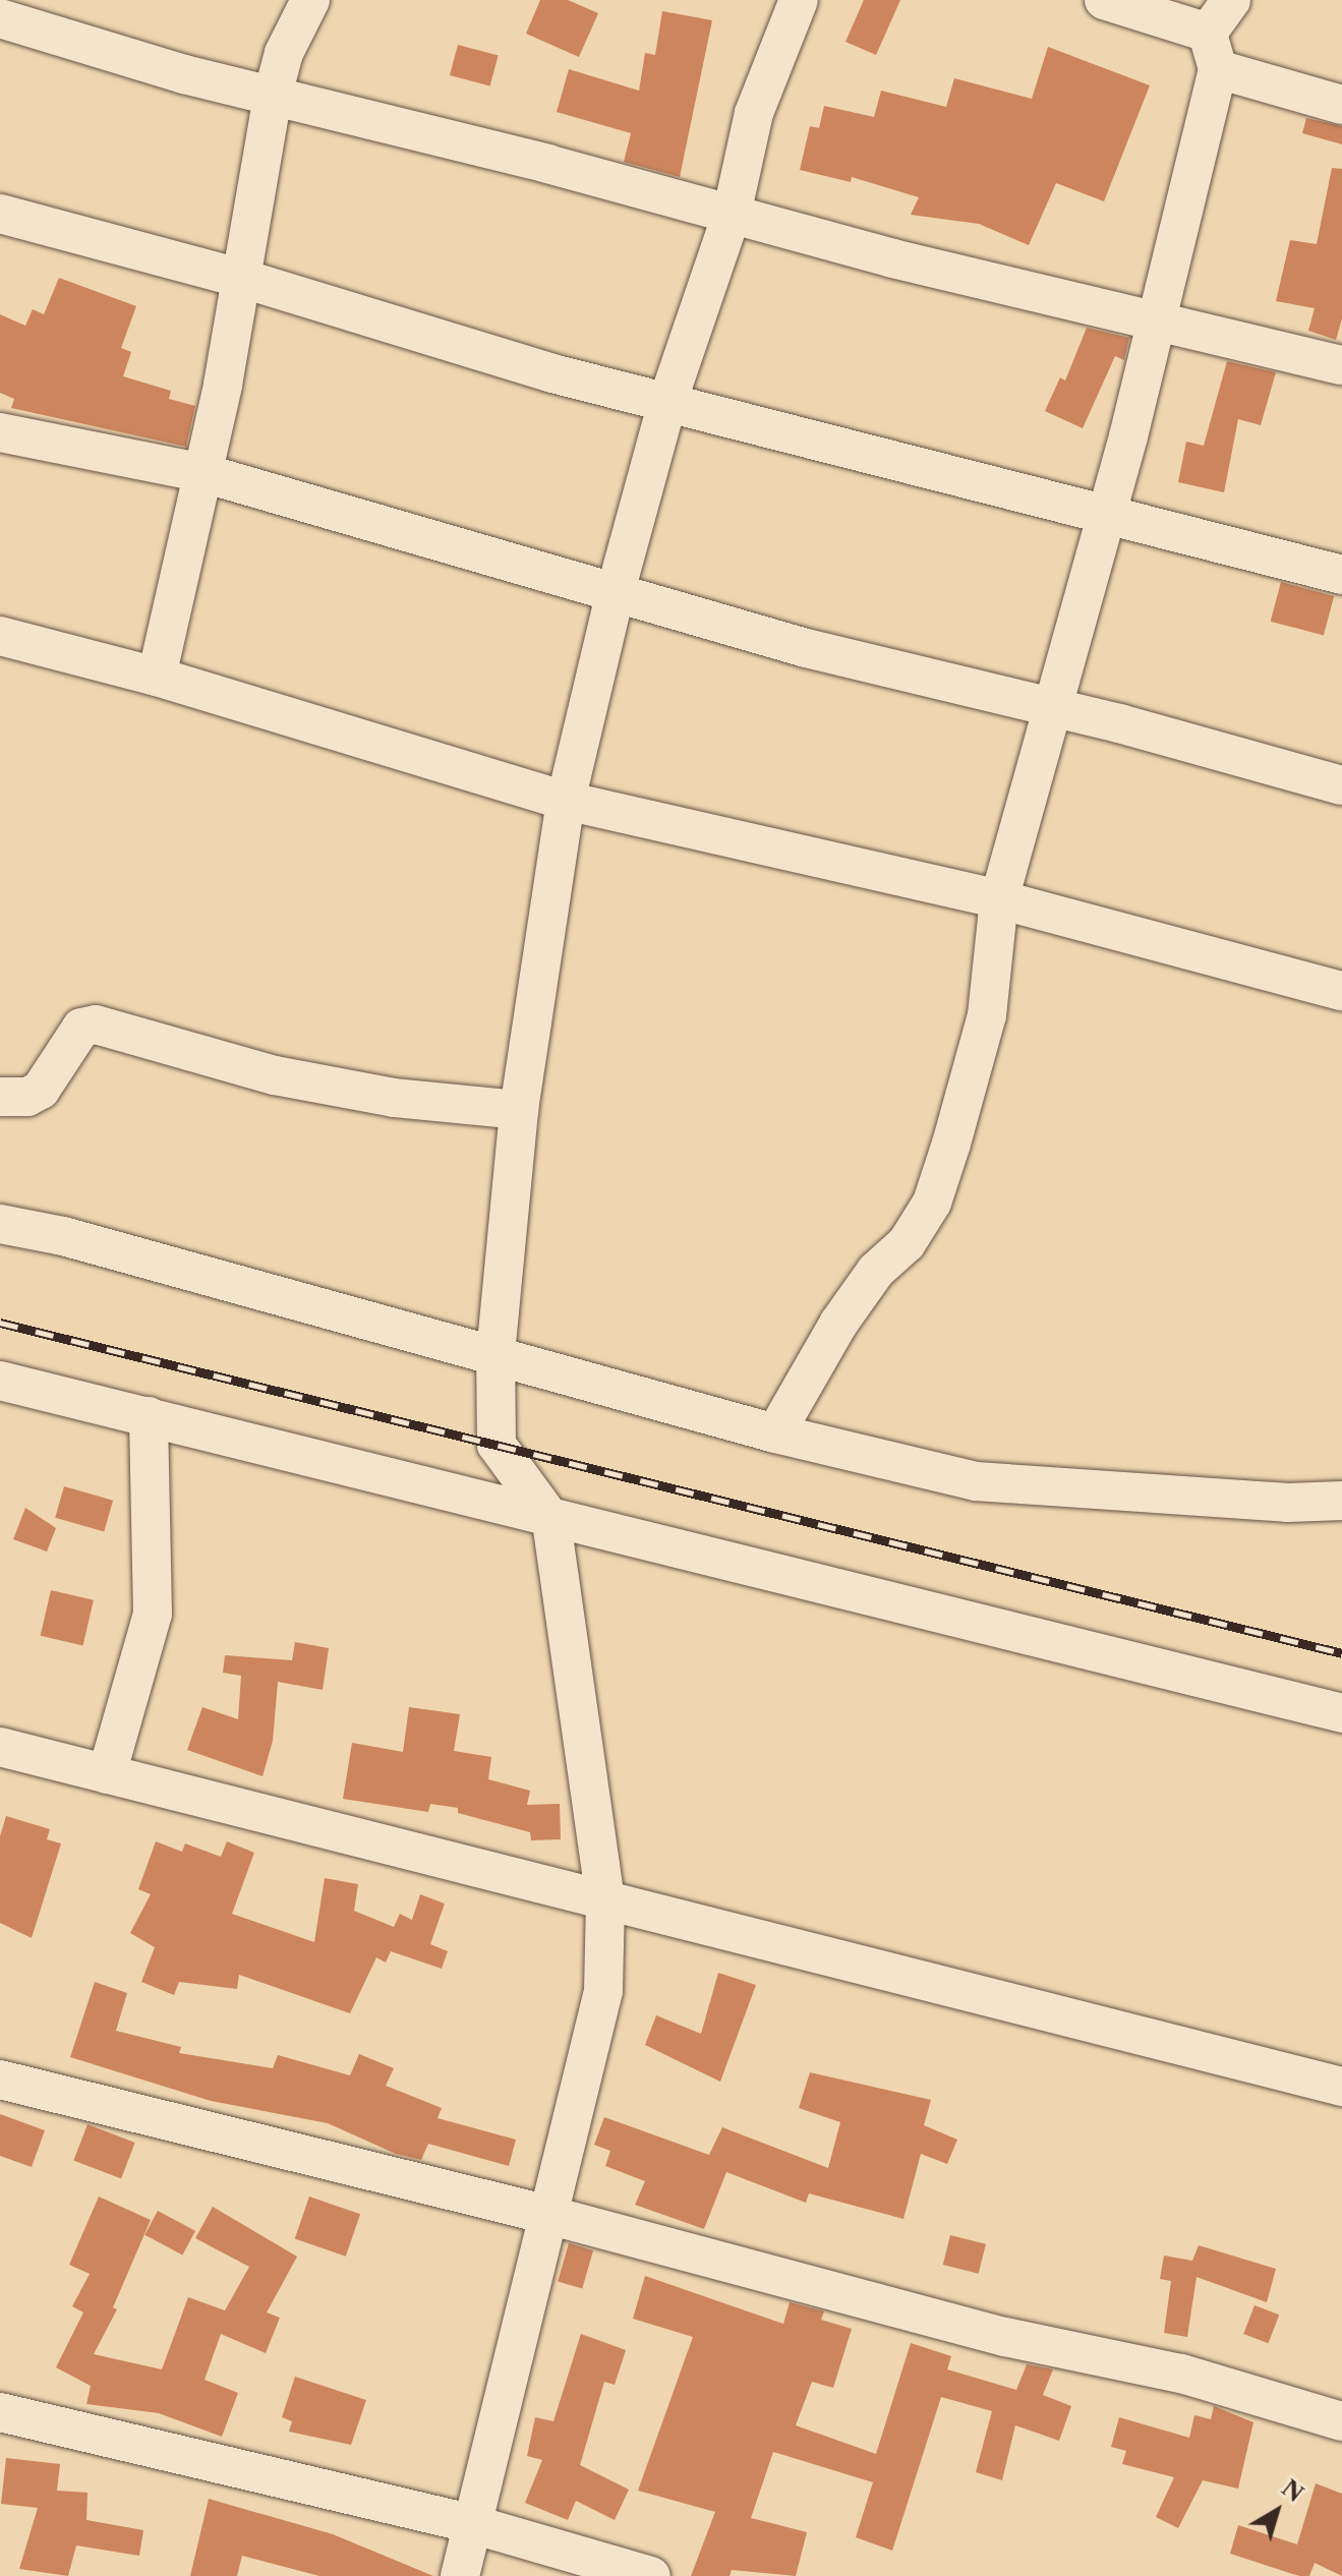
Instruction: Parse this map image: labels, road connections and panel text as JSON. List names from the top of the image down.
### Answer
{
  "north": "top right"
}
